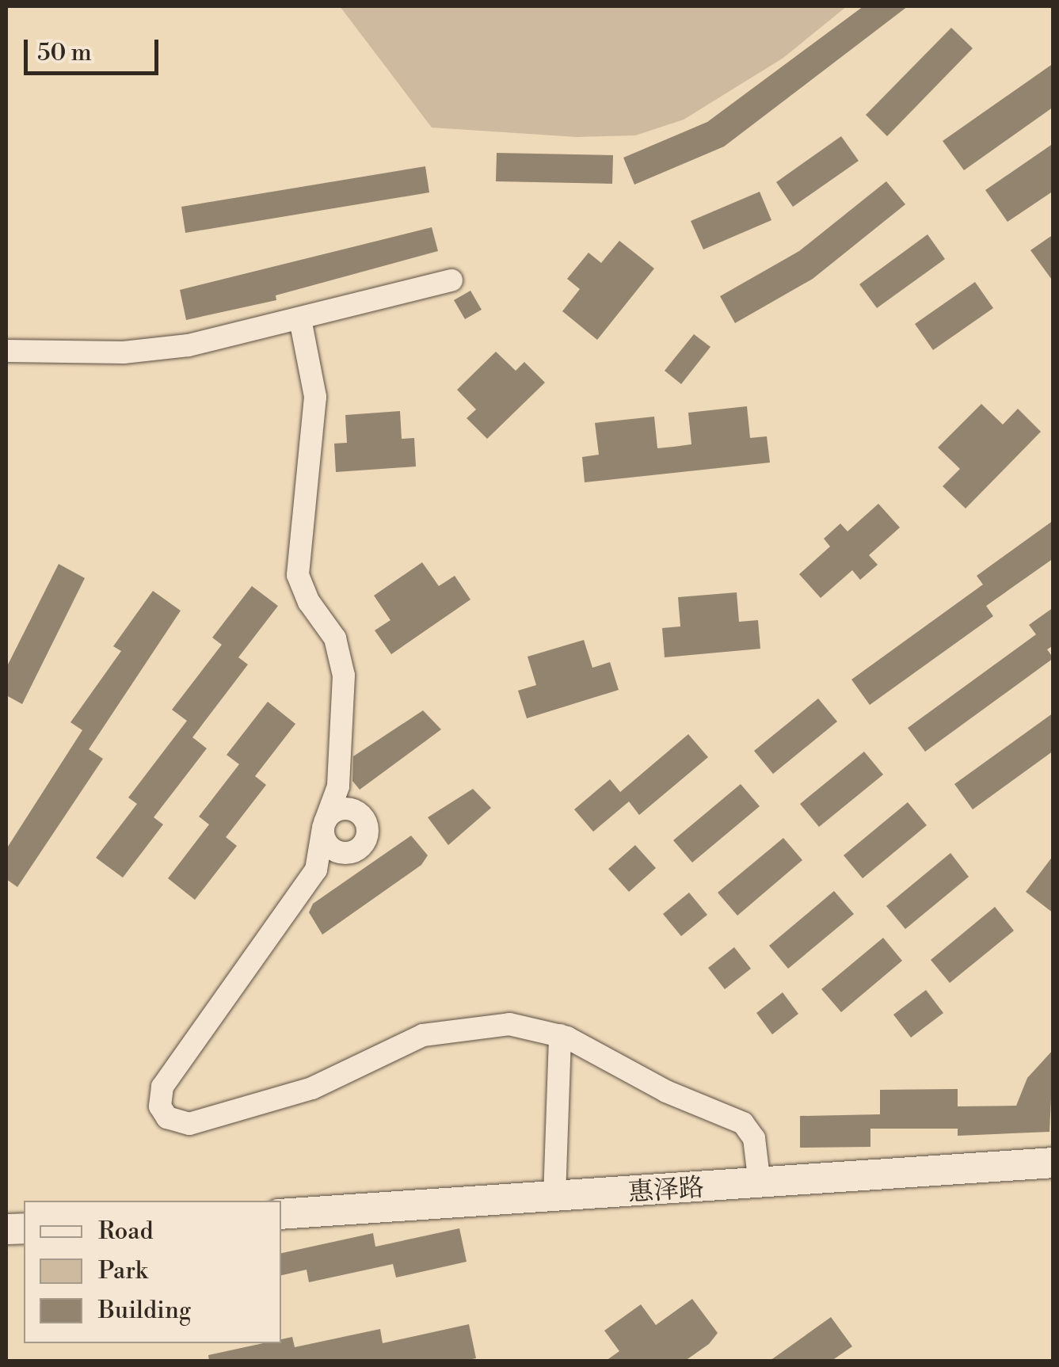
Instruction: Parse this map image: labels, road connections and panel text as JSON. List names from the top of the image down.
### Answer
{
  "streets": {
    "street": ["惠泽路"]
  },
  "legend": ["Road", "Park", "Building"],
  "scale_bar": "50 m"
}
